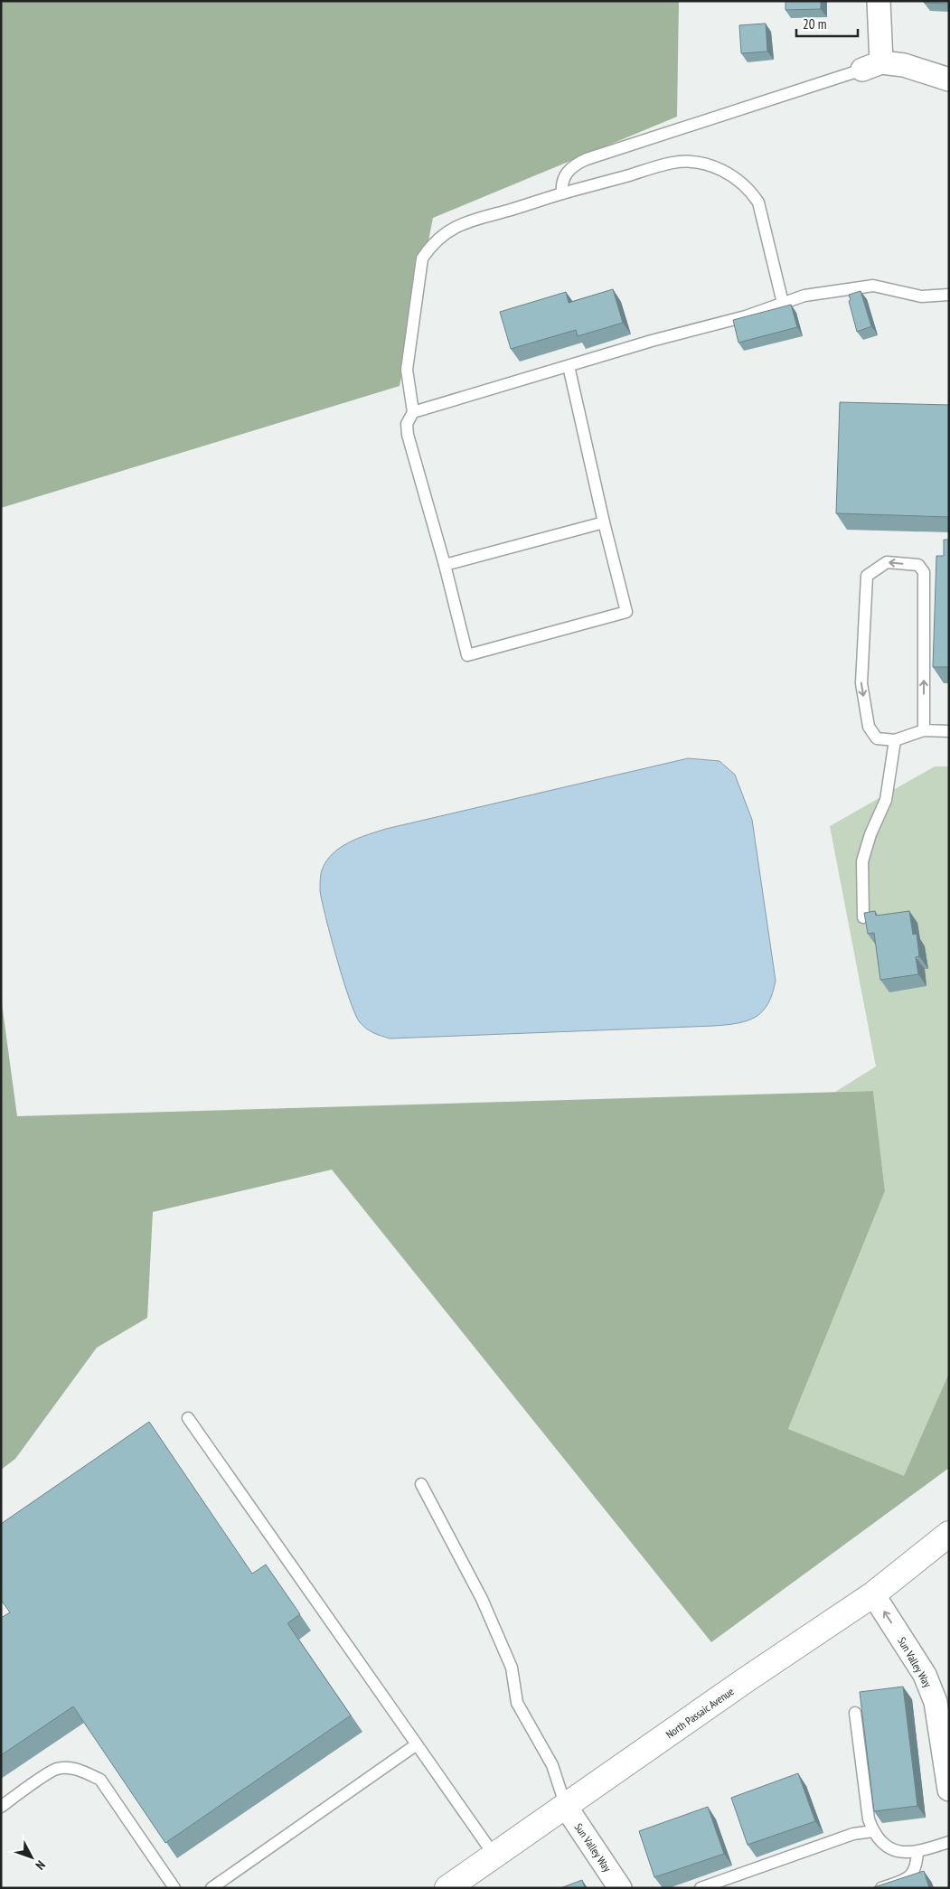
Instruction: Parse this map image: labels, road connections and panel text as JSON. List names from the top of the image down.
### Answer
{
  "streets": {
    "main road": ["North Passaic Avenue"],
    "street": ["Sun Valley Way"]
  },
  "crossings": [
    ["Sun Valley Way", "North Passaic Avenue"]
  ],
  "one_way": ["Sun Valley Way"],
  "scale_bar": "20 m",
  "north": "bottom right"
}
